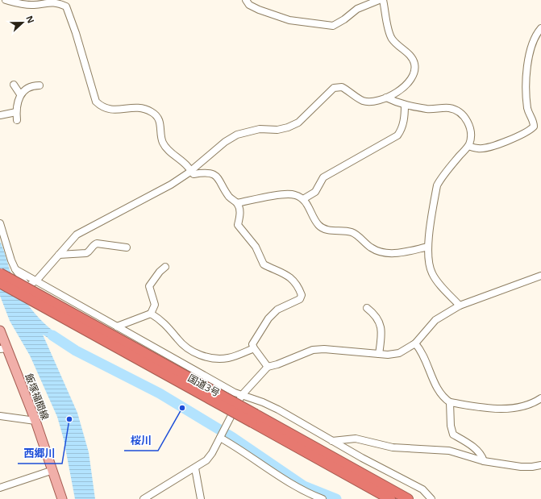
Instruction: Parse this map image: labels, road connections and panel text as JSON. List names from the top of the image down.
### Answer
{
  "streets": {
    "highway": ["国道3号"],
    "main road": ["飯塚福間線"]
  },
  "places": ["桜川", "西郷川"],
  "north": "right"
}
